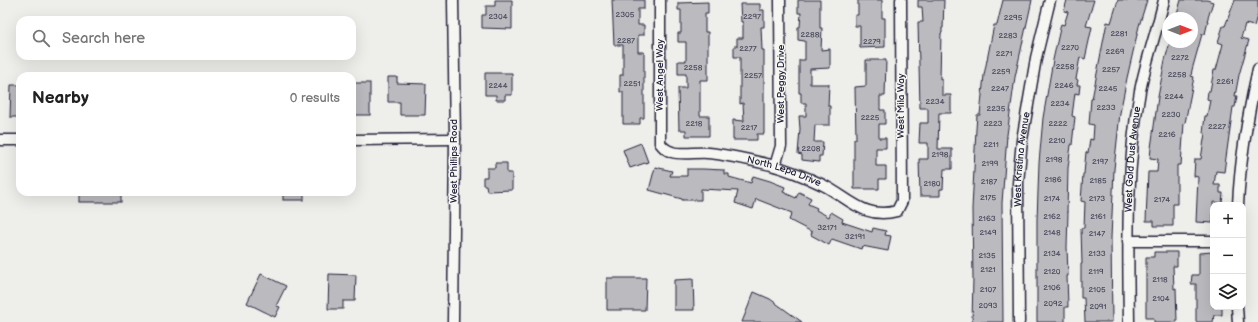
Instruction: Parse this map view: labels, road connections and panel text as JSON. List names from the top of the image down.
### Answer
{
  "streets": {
    "street": [
      "West Angel Way",
      "West Peggy Drive",
      "West Mila Way",
      "West Gold Dust Avenue",
      "West Kristina Avenue",
      "West Phillips Road",
      "North Lepa Drive"
    ]
  },
  "crossings": [
    ["West Angel Way", "North Lepa Drive"],
    ["West Peggy Drive", "North Lepa Drive"],
    ["West Mila Way", "North Lepa Drive"]
  ],
  "house_numbers": [
    "2305",
    "2304",
    "2297",
    "2295",
    "2281",
    "2288",
    "2283",
    "2287",
    "2279",
    "2270",
    "2277",
    "2269",
    "2271",
    "2272",
    "2258",
    "2258",
    "2257",
    "2259",
    "2258",
    "2257",
    "2261",
    "2251",
    "2244",
    "2246",
    "2247",
    "2245",
    "2244",
    "2234",
    "2234",
    "2233",
    "2235",
    "2230",
    "2225",
    "2218",
    "2223",
    "2222",
    "2227",
    "2217",
    "2216",
    "2210",
    "2211",
    "2208",
    "2198",
    "2198",
    "2197",
    "2199",
    "2186",
    "2185",
    "2187",
    "2180",
    "2175",
    "2174",
    "2173",
    "2174",
    "2162",
    "2161",
    "2163",
    "32171",
    "2149",
    "2148",
    "2147",
    "32191",
    "2134",
    "2133",
    "2135",
    "2121",
    "2120",
    "2119",
    "2118",
    "2106",
    "2107",
    "2105",
    "2104",
    "2092",
    "2093",
    "2091"
  ],
  "north": "right",
  "page": {
    "search": "Search here",
    "heading": ["Nearby", "0 results"],
    "map_buttons": ["+", "−"]
  }
}
